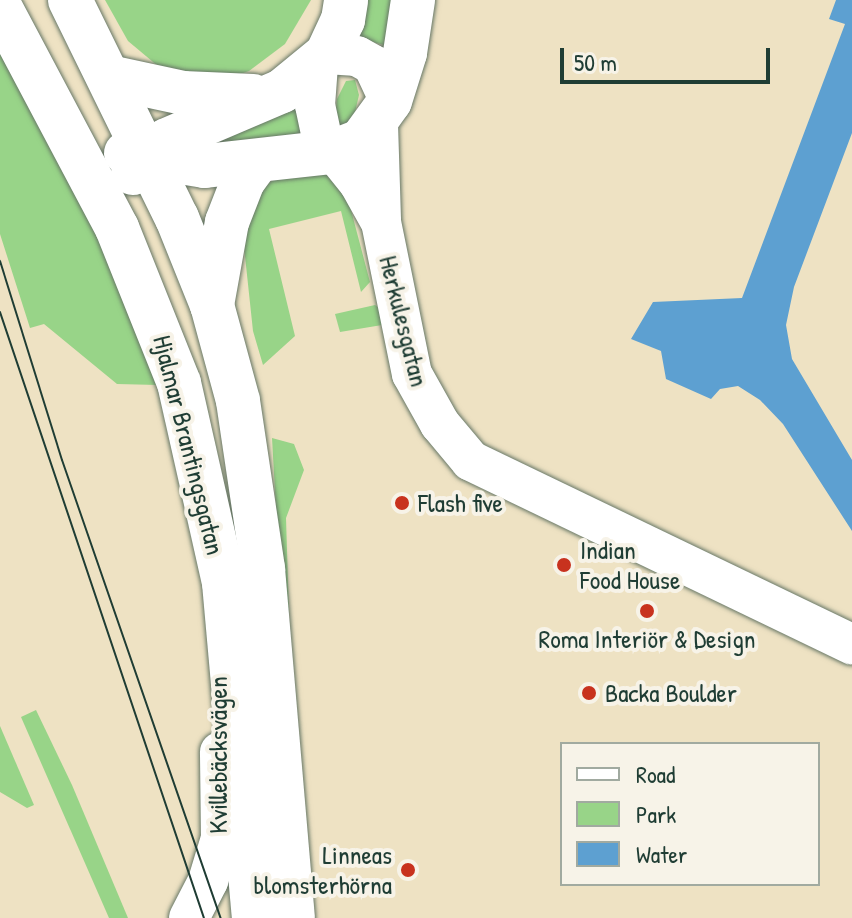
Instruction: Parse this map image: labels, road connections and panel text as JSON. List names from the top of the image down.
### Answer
{
  "streets": {
    "main road": ["Hjalmar Brantingsgatan"],
    "street": ["Herkulesgatan", "Kvillebäcksvägen"]
  },
  "crossings": [
    ["Hjalmar Brantingsgatan", "Kvillebäcksvägen"]
  ],
  "places": [
    "Flash five",
    "Indian Food House",
    "Roma Interiör & Design",
    "Backa Boulder",
    "Linneas blomsterhörna"
  ],
  "legend": ["Road", "Park", "Water"],
  "scale_bar": "50 m"
}
